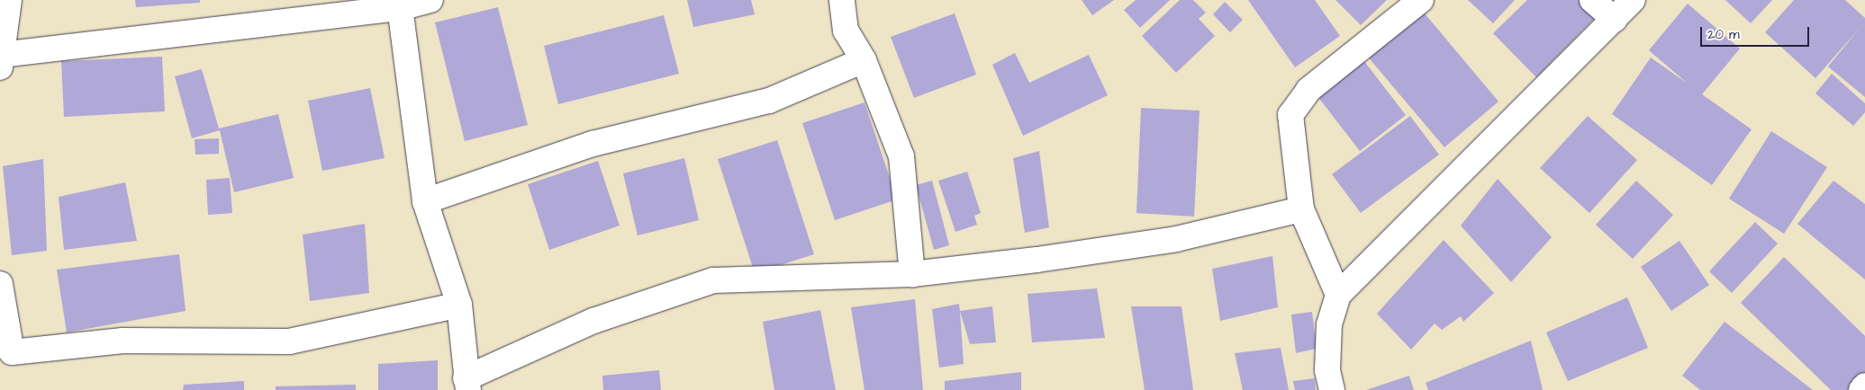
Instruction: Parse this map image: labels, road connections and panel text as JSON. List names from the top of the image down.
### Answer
{
  "scale_bar": "20 m"
}
